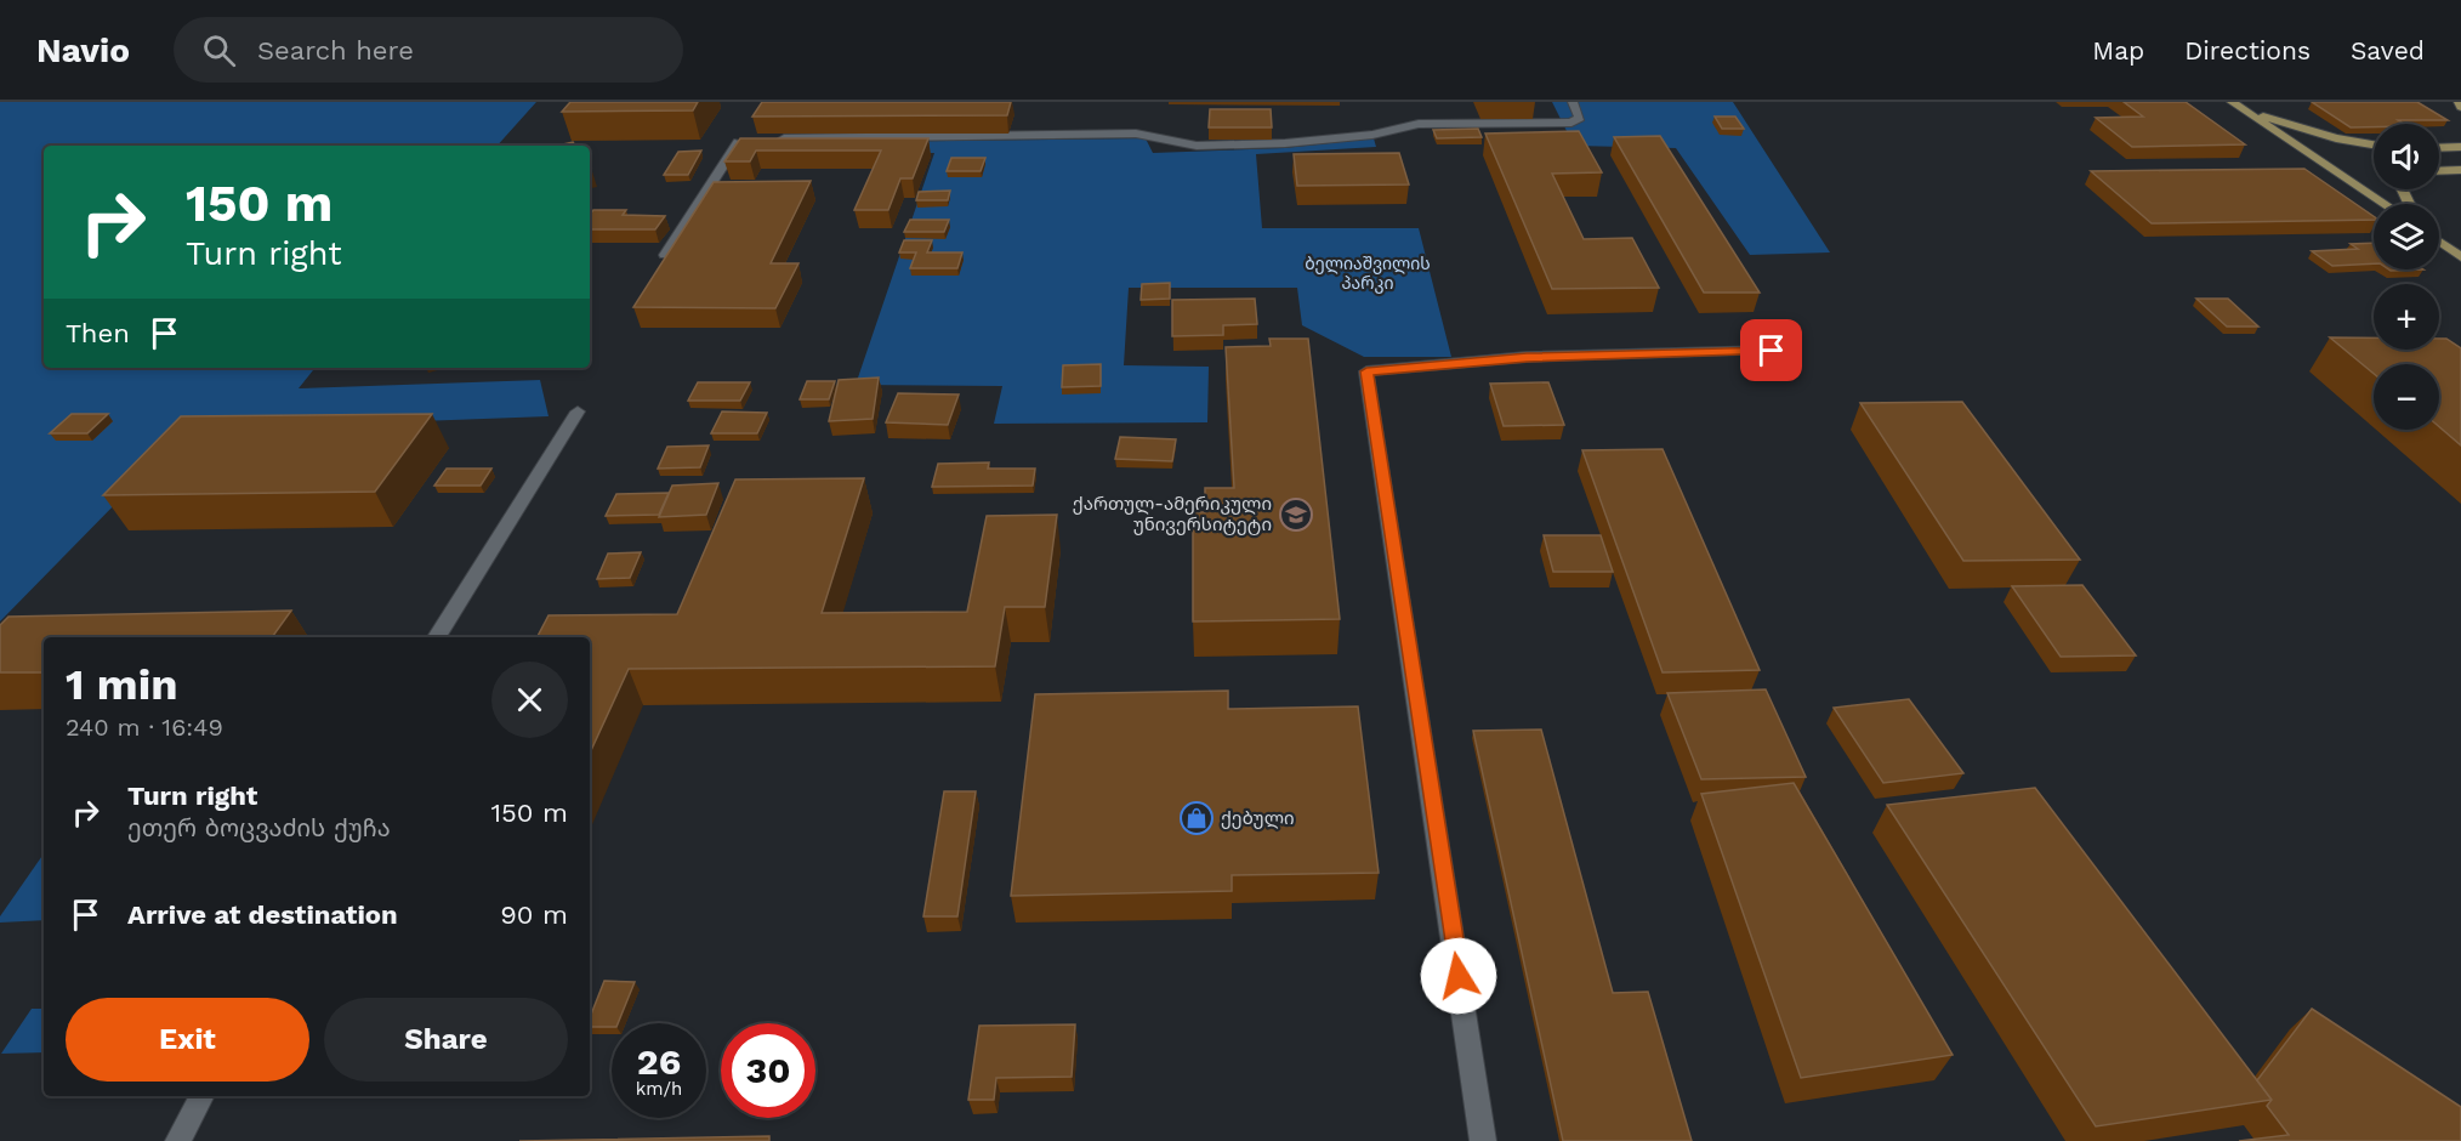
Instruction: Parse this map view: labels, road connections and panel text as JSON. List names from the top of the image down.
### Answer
{
  "parks": ["ბელიაშვილის პარკი"],
  "places": {
    "school or university": ["ქართულ-ამერიკული უნივერსიტეტი"],
    "shop": ["ქებული"]
  },
  "page": {
    "header": "Navio",
    "search": "Search here",
    "nav": ["Map", "Directions", "Saved"],
    "map_buttons": ["+", "−"],
    "turn": ["150 m", "Turn right"],
    "then": "Then",
    "heading": ["1 min", "240 m · 16:49"],
    "list": [
      {
        "name": "Turn right",
        "note": "ეთერ ბოცვაძის ქუჩა",
        "value": "150 m"
      },
      {
        "name": "Arrive at destination",
        "value": "90 m"
      }
    ],
    "buttons": ["Exit", "Share"],
    "speed": "26 km/h",
    "limit": "30"
  }
}
